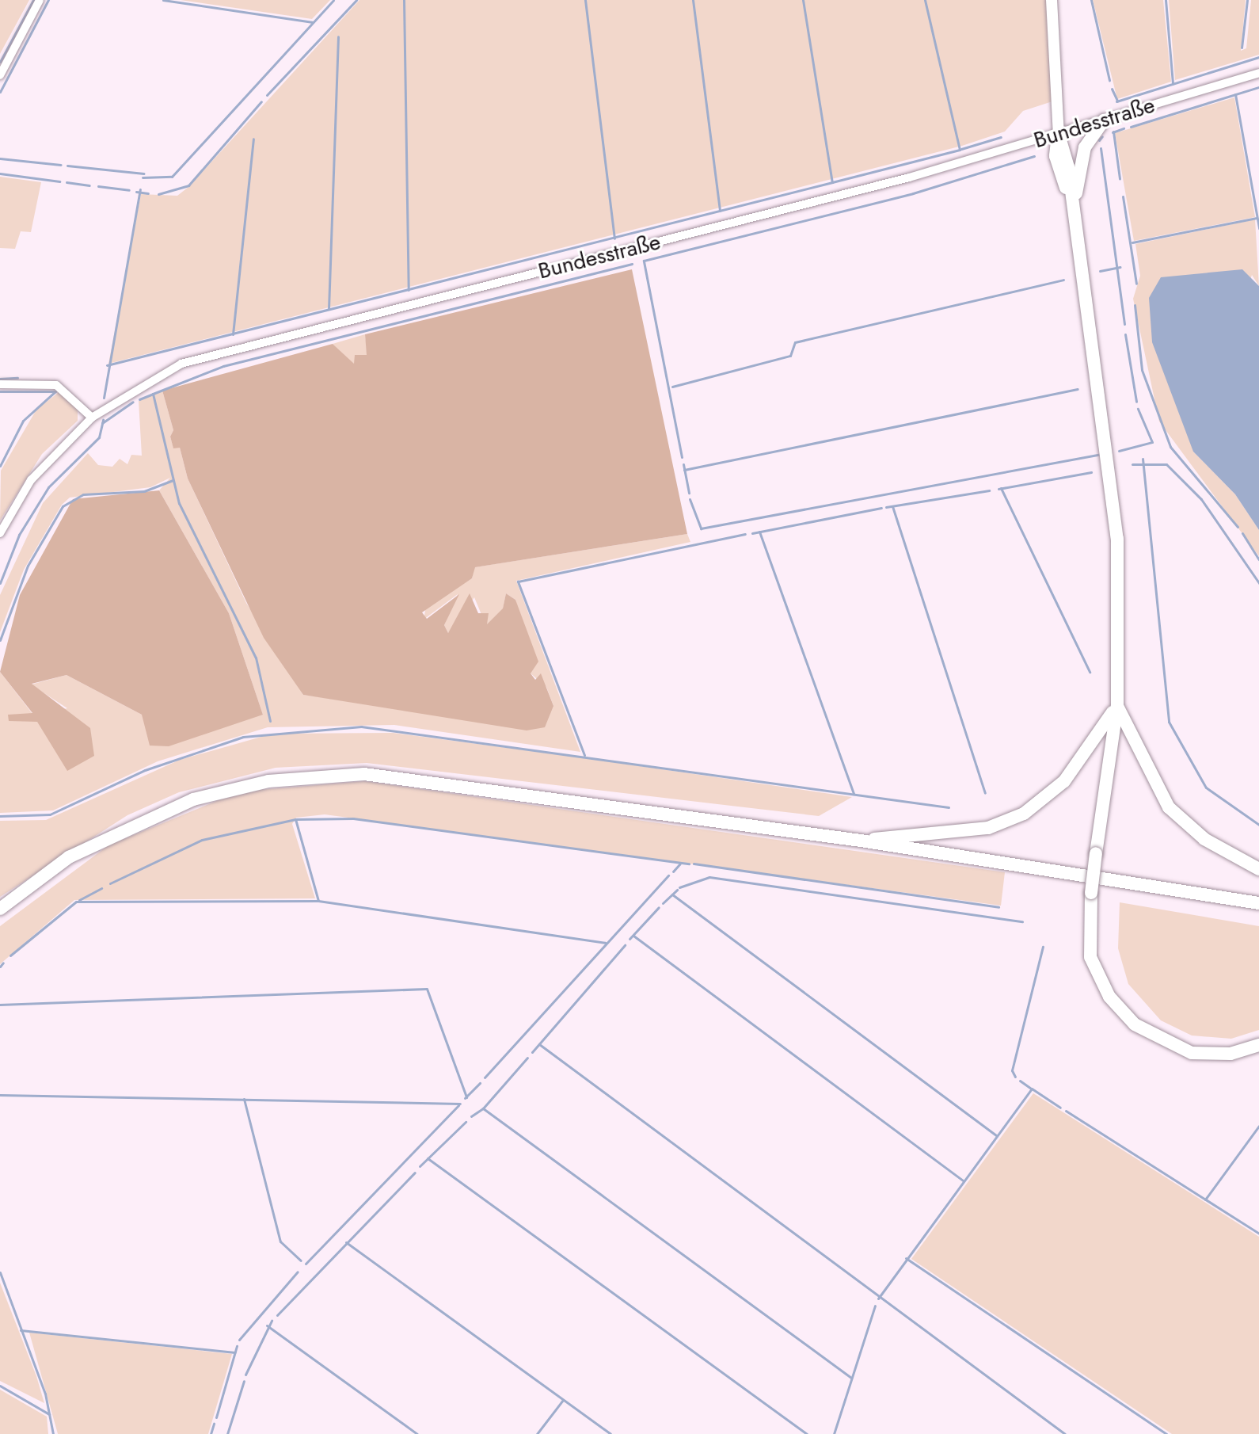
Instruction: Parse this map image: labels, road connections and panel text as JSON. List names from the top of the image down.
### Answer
{
  "streets": {
    "street": ["Bundesstraße"]
  }
}
